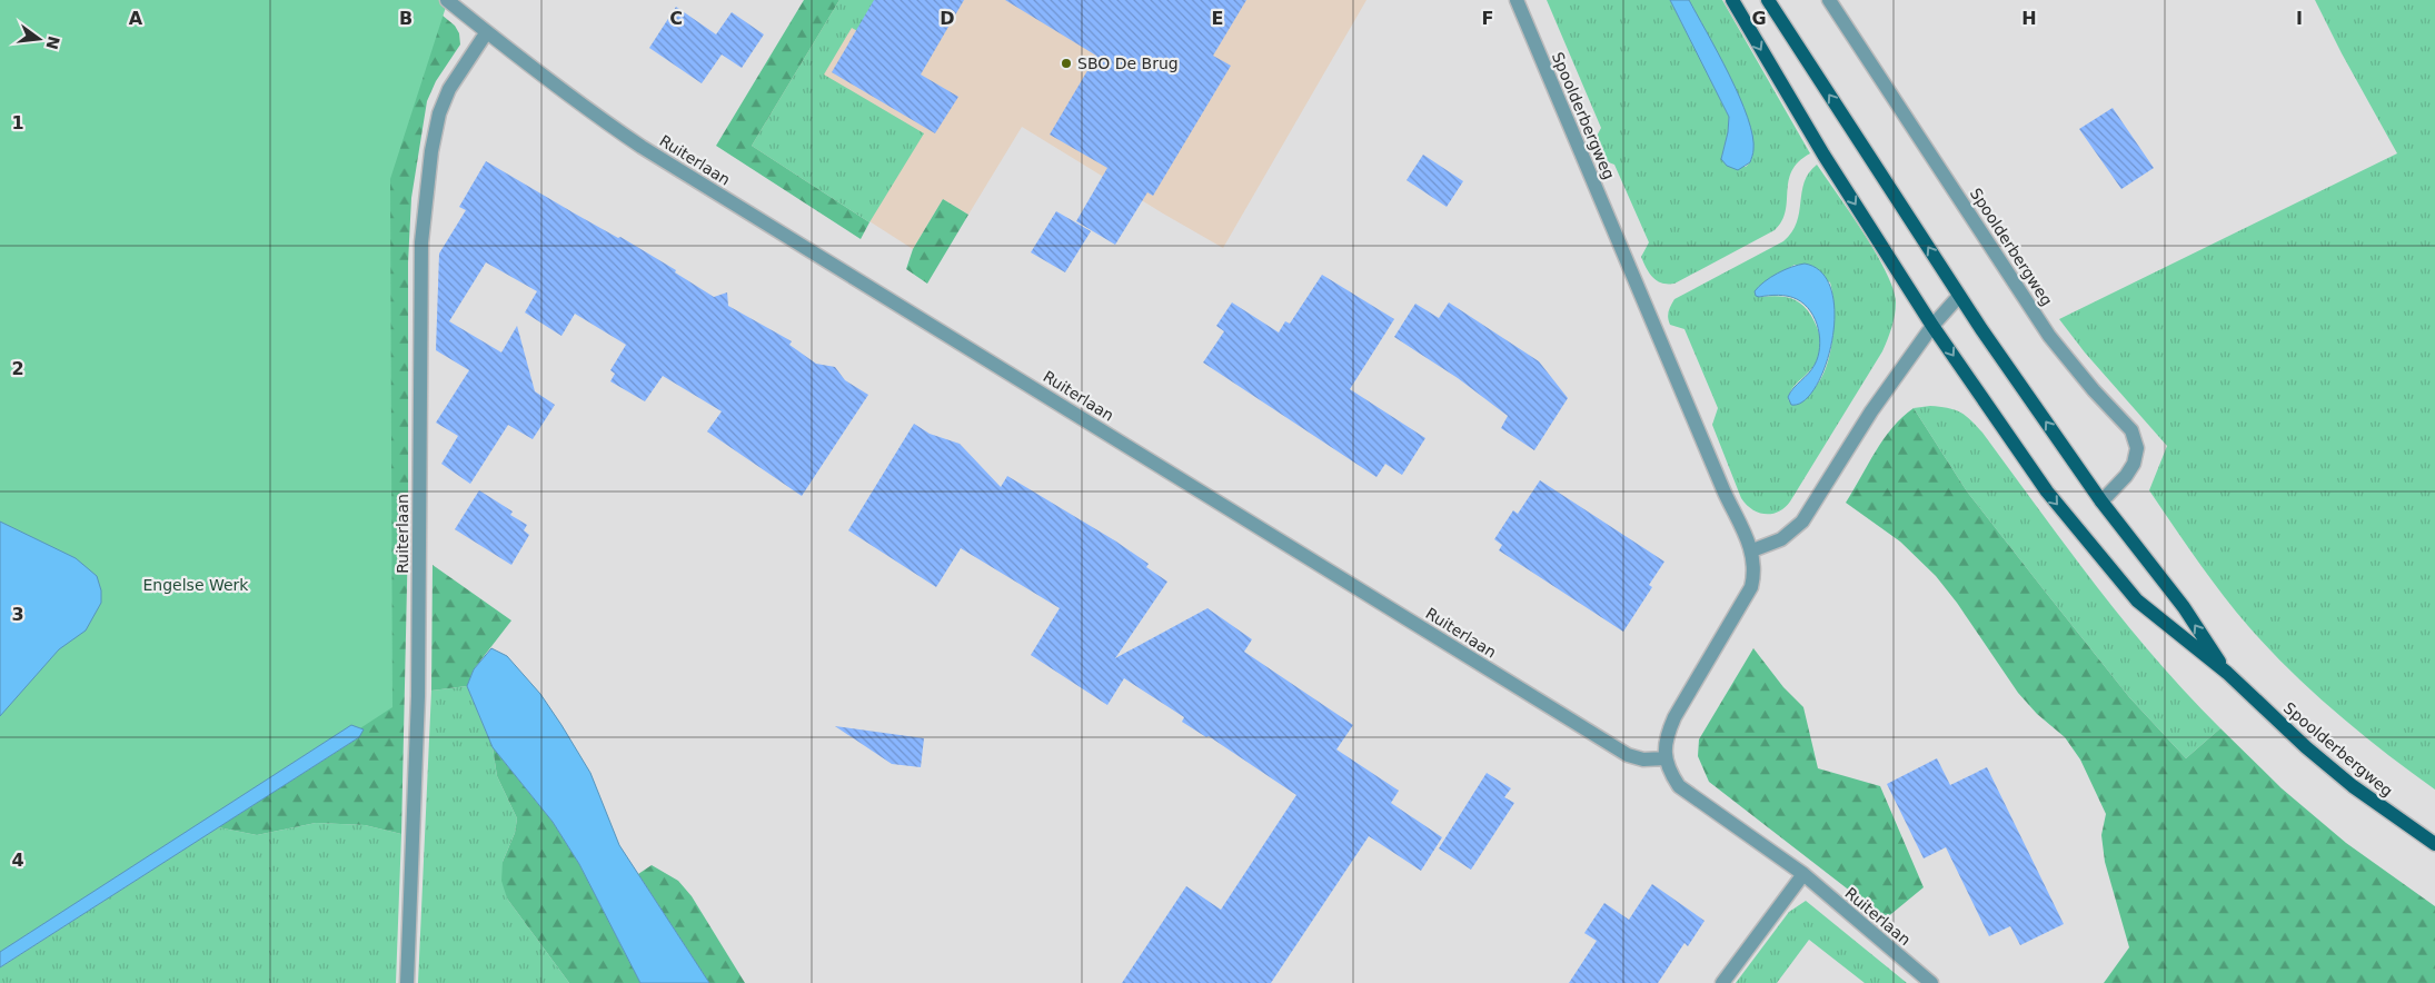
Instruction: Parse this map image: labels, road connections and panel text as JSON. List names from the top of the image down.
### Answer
{
  "streets": {
    "main road": ["Spoolderbergweg"],
    "street": ["Ruiterlaan"]
  },
  "crossings": [
    ["Spoolderbergweg", "Ruiterlaan"]
  ],
  "parks": ["Engelse Werk"],
  "places": ["SBO De Brug"],
  "north": "right",
  "grid": {
    "columns": [
      "A",
      "B",
      "C",
      "D",
      "E",
      "F",
      "G",
      "H",
      "I"
    ],
    "rows": [
      "1",
      "2",
      "3",
      "4"
    ]
  }
}
